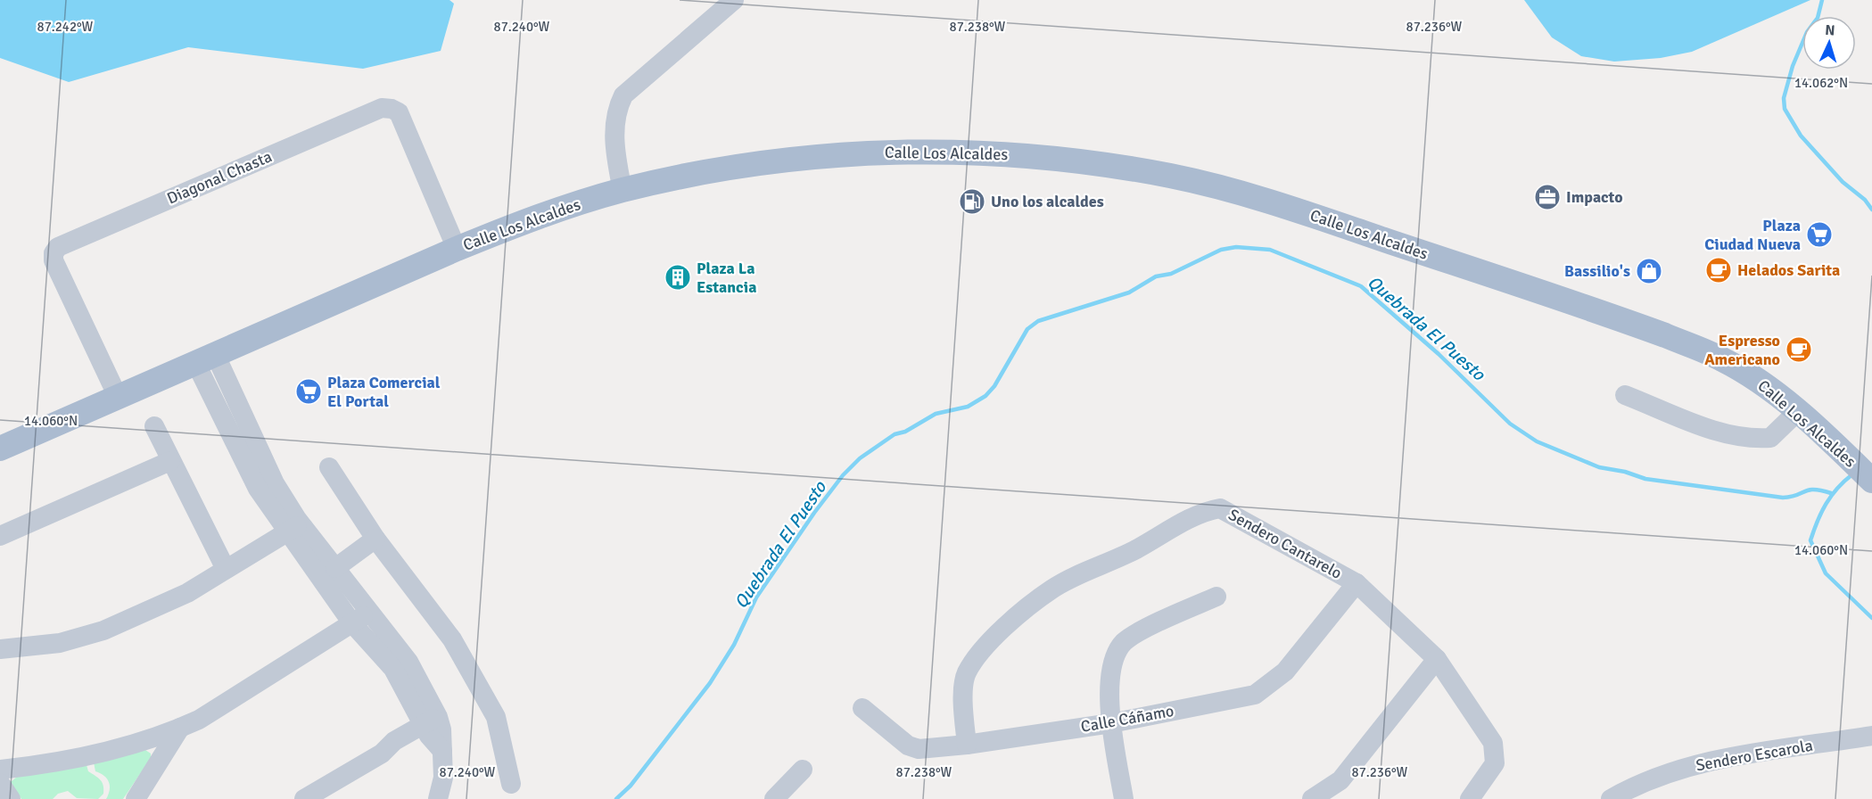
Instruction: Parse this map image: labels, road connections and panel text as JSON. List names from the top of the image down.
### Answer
{
  "streets": {
    "main road": ["Calle Los Alcaldes"],
    "street": [
      "Diagonal Chasta",
      "Sendero Cantarelo",
      "Calle Cáñamo",
      "Sendero Escarola"
    ]
  },
  "crossings": [
    ["Calle Los Alcaldes", "Diagonal Chasta"],
    ["Sendero Cantarelo", "Calle Cáñamo"]
  ],
  "water": ["Quebrada El Puesto"],
  "places": {
    "office": ["Impacto"],
    "fuel station": ["Uno los alcaldes"],
    "supermarket": ["Plaza Ciudad Nueva", "Plaza Comercial El Portal"],
    "cafe": ["Helados Sarita", "Espresso Americano"],
    "shop": ["Bassilio's"],
    "building": ["Plaza La Estancia"]
  },
  "north": "top",
  "coordinates": [
    "87.242°W",
    "87.240°W",
    "87.238°W",
    "87.236°W",
    "14.062°N",
    "14.060°N"
  ]
}
